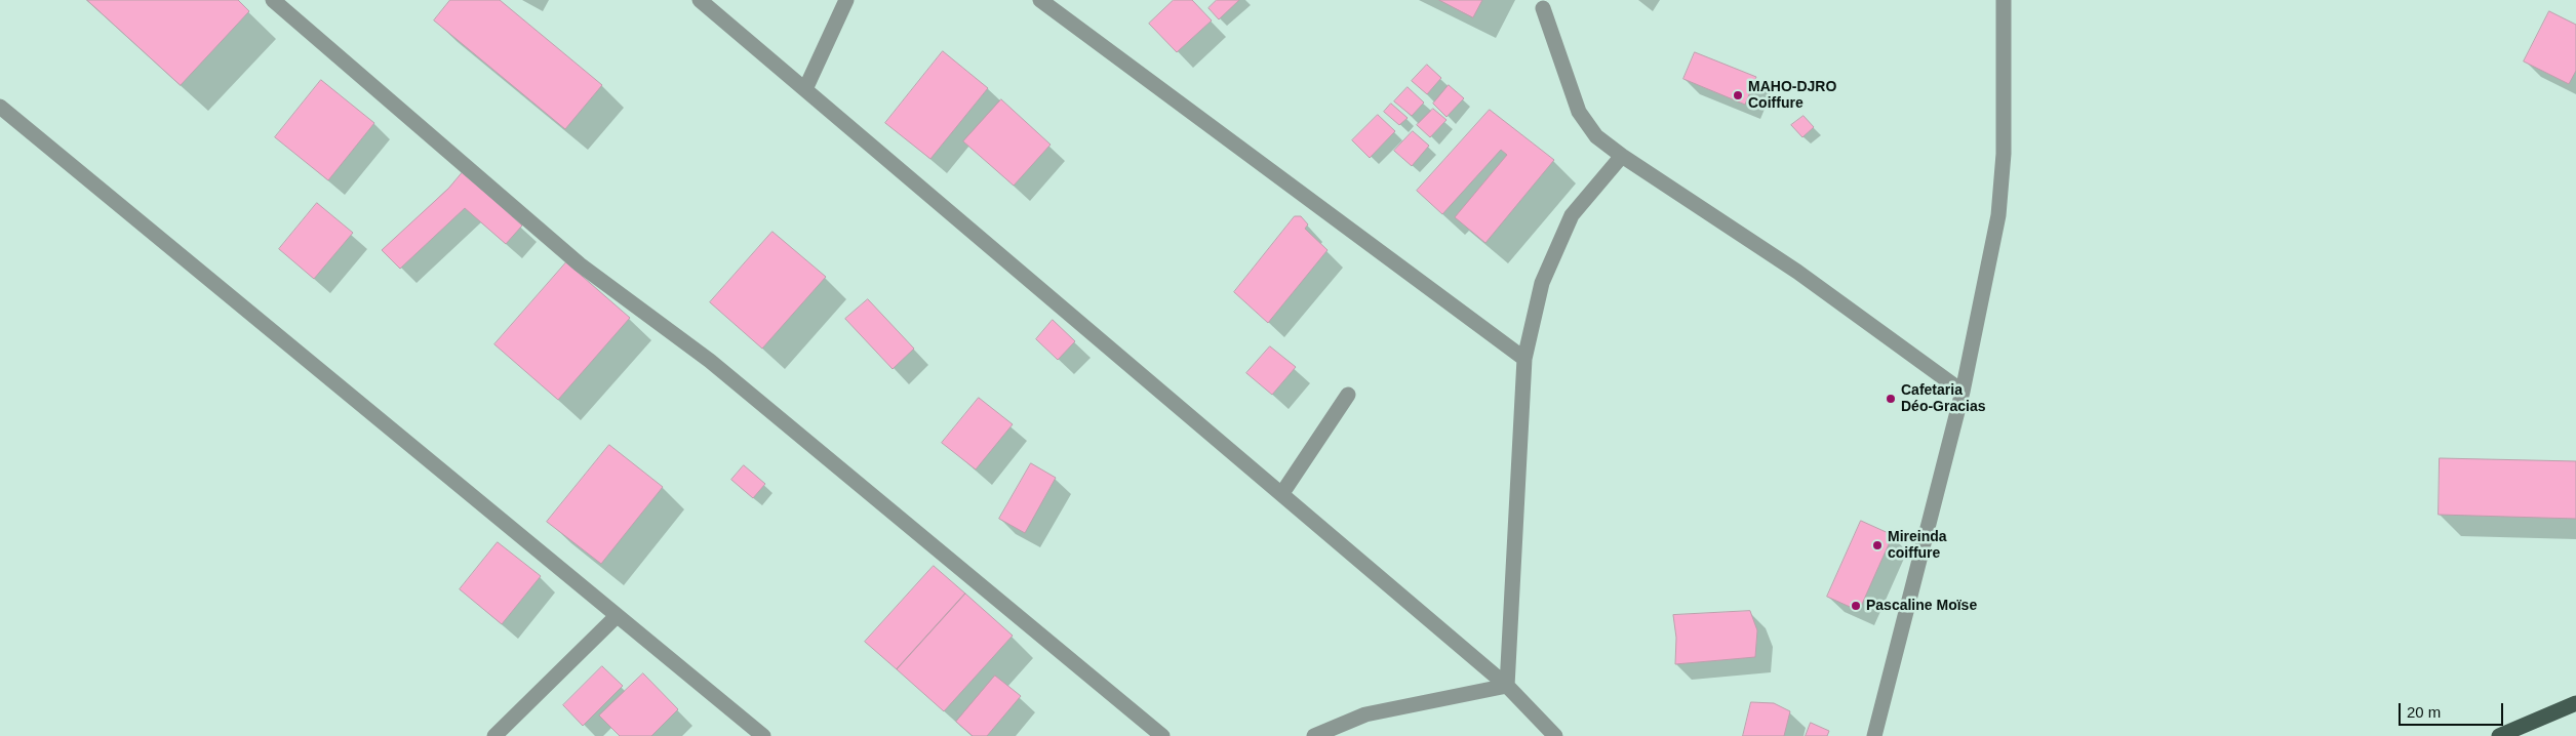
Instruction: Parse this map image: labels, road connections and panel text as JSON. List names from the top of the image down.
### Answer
{
  "places": [
    "MAHO-DJRO Coiffure",
    "Cafetaria Déo-Gracias",
    "Mireinda coiffure",
    "Pascaline Moïse"
  ],
  "scale_bar": "20 m"
}
